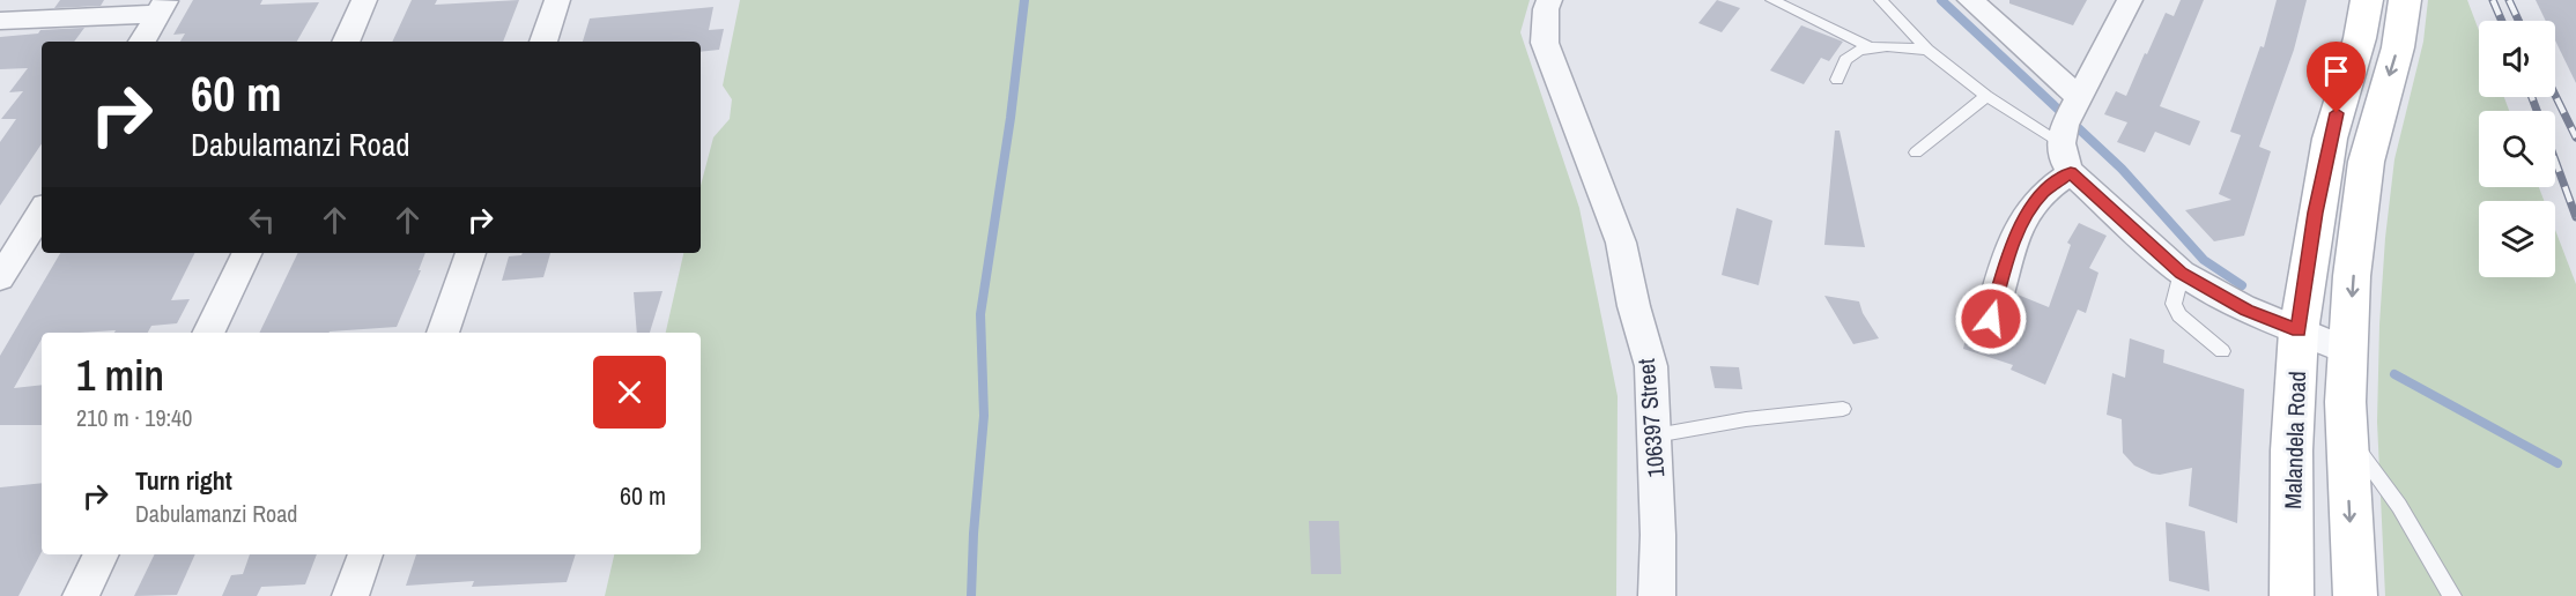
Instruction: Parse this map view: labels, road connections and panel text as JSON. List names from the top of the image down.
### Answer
{
  "streets": {
    "main road": ["Malandela Road"],
    "street": ["106397 Street"]
  },
  "page": {
    "turn": ["60 m", "Dabulamanzi Road"],
    "heading": ["1 min", "210 m · 19:40"],
    "list": [
      {
        "name": "Turn right",
        "note": "Dabulamanzi Road",
        "value": "60 m"
      }
    ]
  }
}
